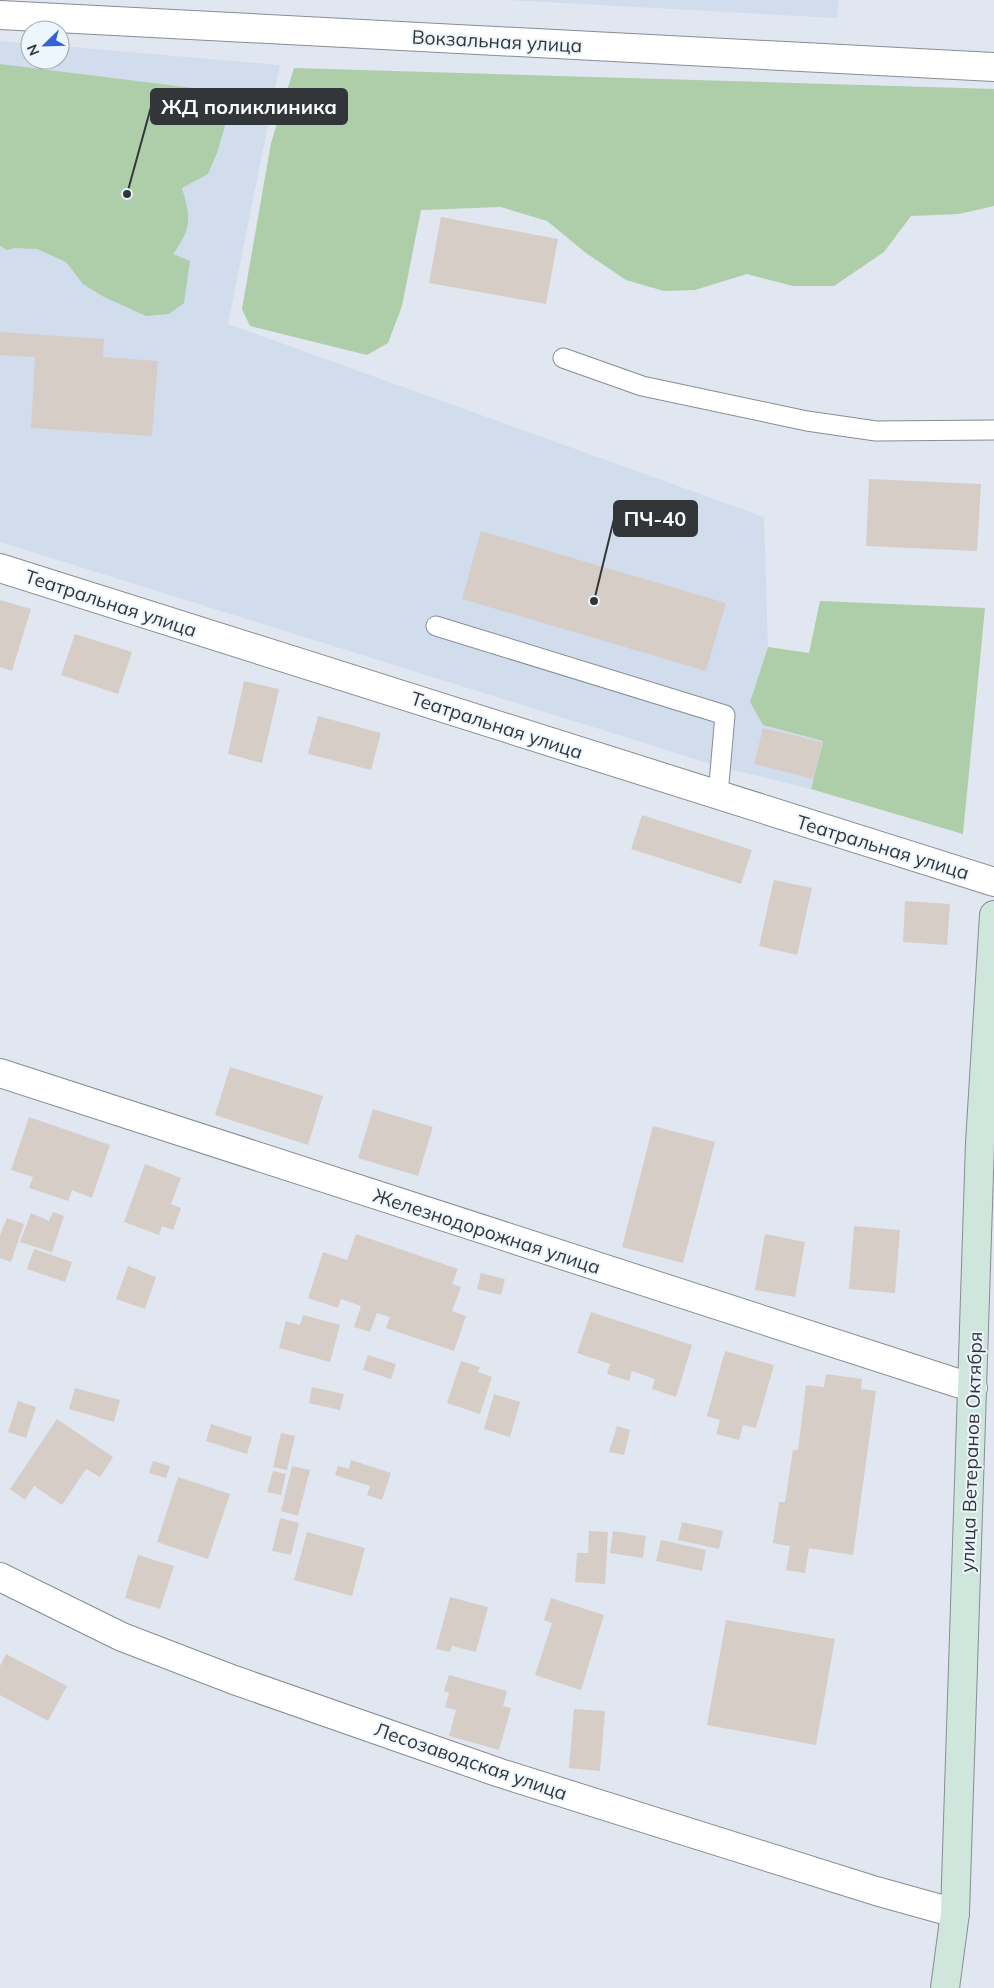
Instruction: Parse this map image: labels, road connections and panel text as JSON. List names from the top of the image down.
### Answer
{
  "streets": {
    "street": [
      "Вокзальная улица",
      "Театральная улица",
      "Железнодорожная улица",
      "улица Ветеранов Октября",
      "Лесозаводская улица"
    ]
  },
  "crossings": [
    ["Железнодорожная улица", "улица Ветеранов Октября"],
    ["улица Ветеранов Октября", "Лесозаводская улица"]
  ],
  "places": ["ЖД поликлиника", "ПЧ-40"],
  "north": "bottom left"
}
